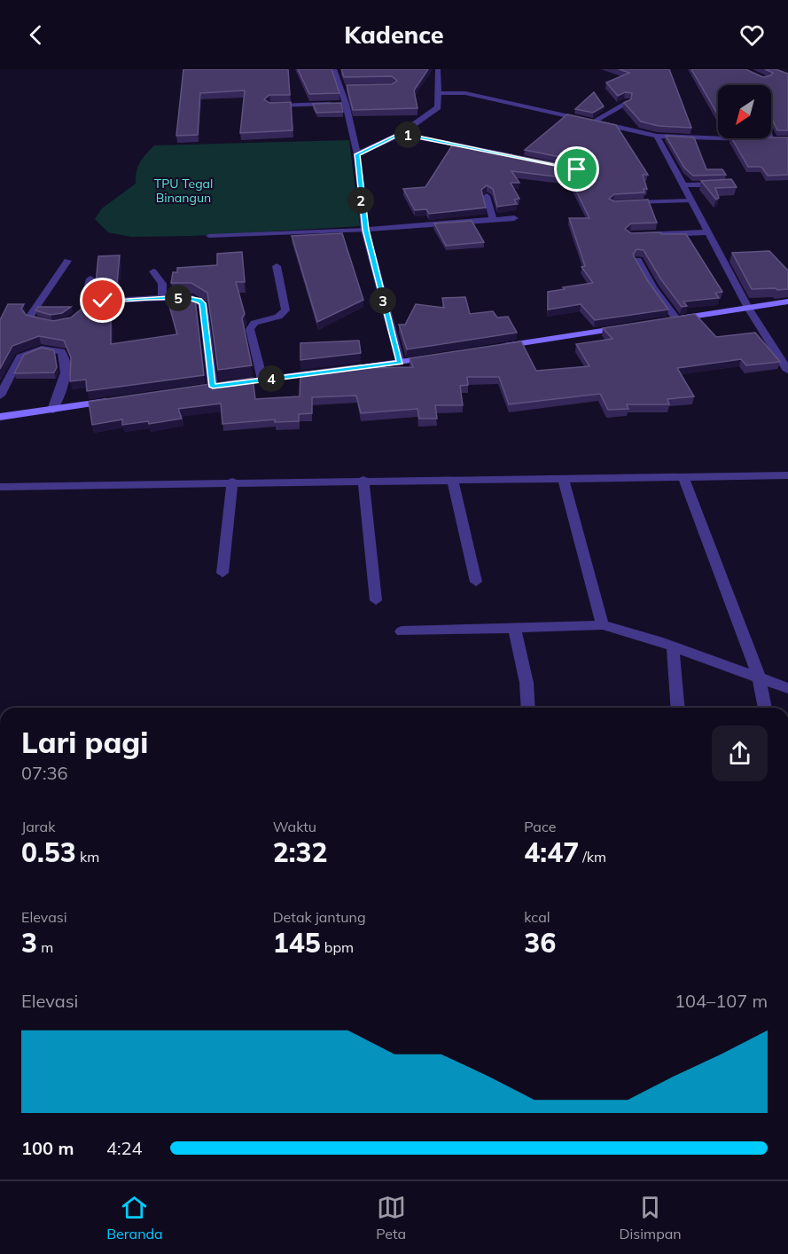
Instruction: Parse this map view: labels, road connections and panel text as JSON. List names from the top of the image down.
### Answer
{
  "parks": ["TPU Tegal Binangun"],
  "north": "bottom left",
  "page": {
    "header": "Kadence",
    "pins": [
      "1",
      "2",
      "5",
      "3",
      "4"
    ],
    "heading": ["Lari pagi", "07:36"],
    "stats": [
      ["Jarak", "0.53 km"],
      ["Waktu", "2:32"],
      ["Pace", "4:47 /km"],
      ["Elevasi", "3 m"],
      ["Detak jantung", "145 bpm"],
      ["kcal", "36"]
    ],
    "chart": ["Elevasi", "104–107 m"],
    "list": [
      {
        "name": "100 m",
        "note": "4:24"
      }
    ],
    "tabs": ["Beranda", "Peta", "Disimpan"]
  }
}
